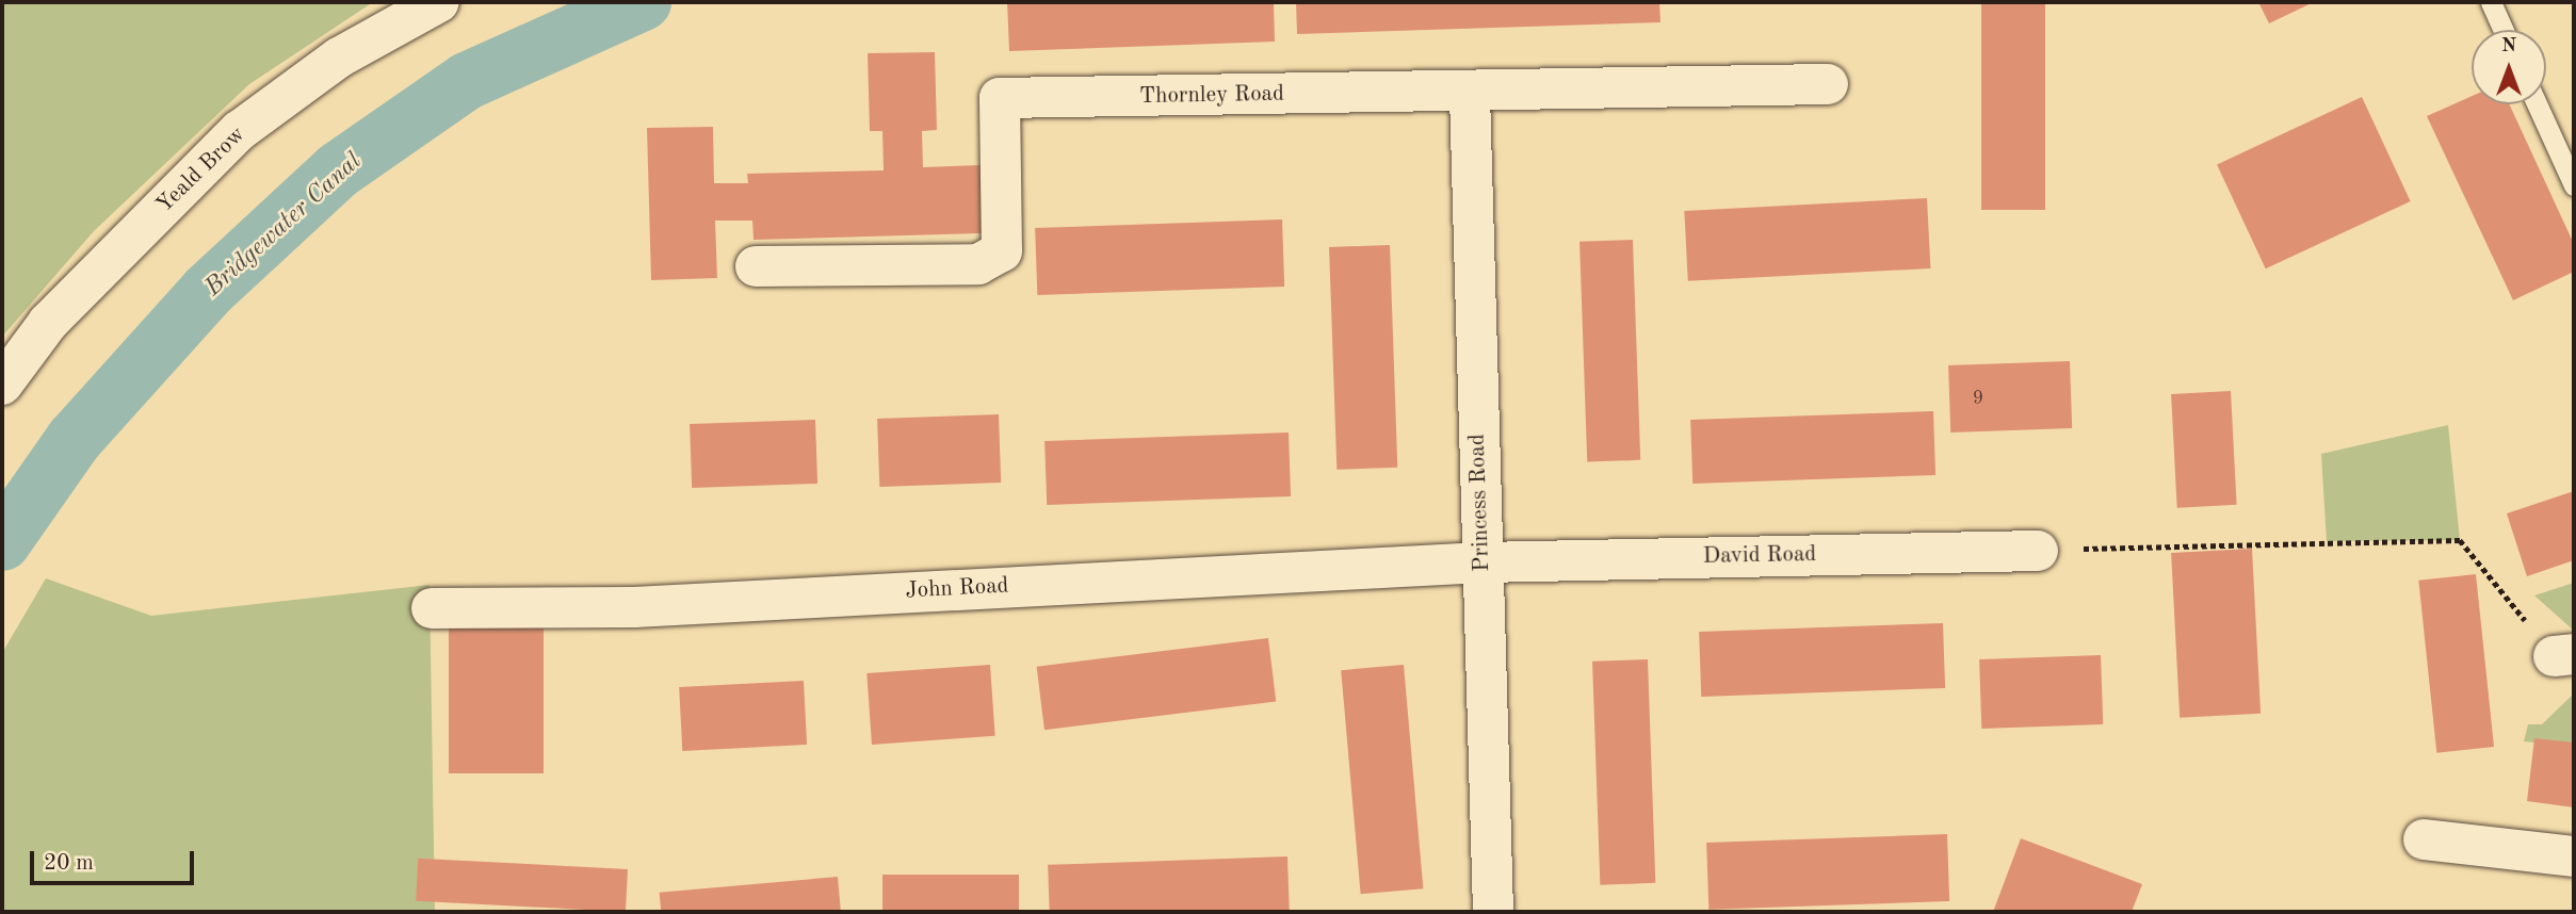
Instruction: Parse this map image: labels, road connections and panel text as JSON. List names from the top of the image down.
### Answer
{
  "streets": {
    "street": [
      "Thornley Road",
      "Yeald Brow",
      "Princess Road",
      "David Road",
      "John Road"
    ]
  },
  "crossings": [
    ["Thornley Road", "Princess Road"],
    ["Princess Road", "David Road"],
    ["Princess Road", "John Road"],
    ["David Road", "John Road"]
  ],
  "water": ["Bridgewater Canal"],
  "house_numbers": ["9"],
  "scale_bar": "20 m",
  "north": "top"
}
